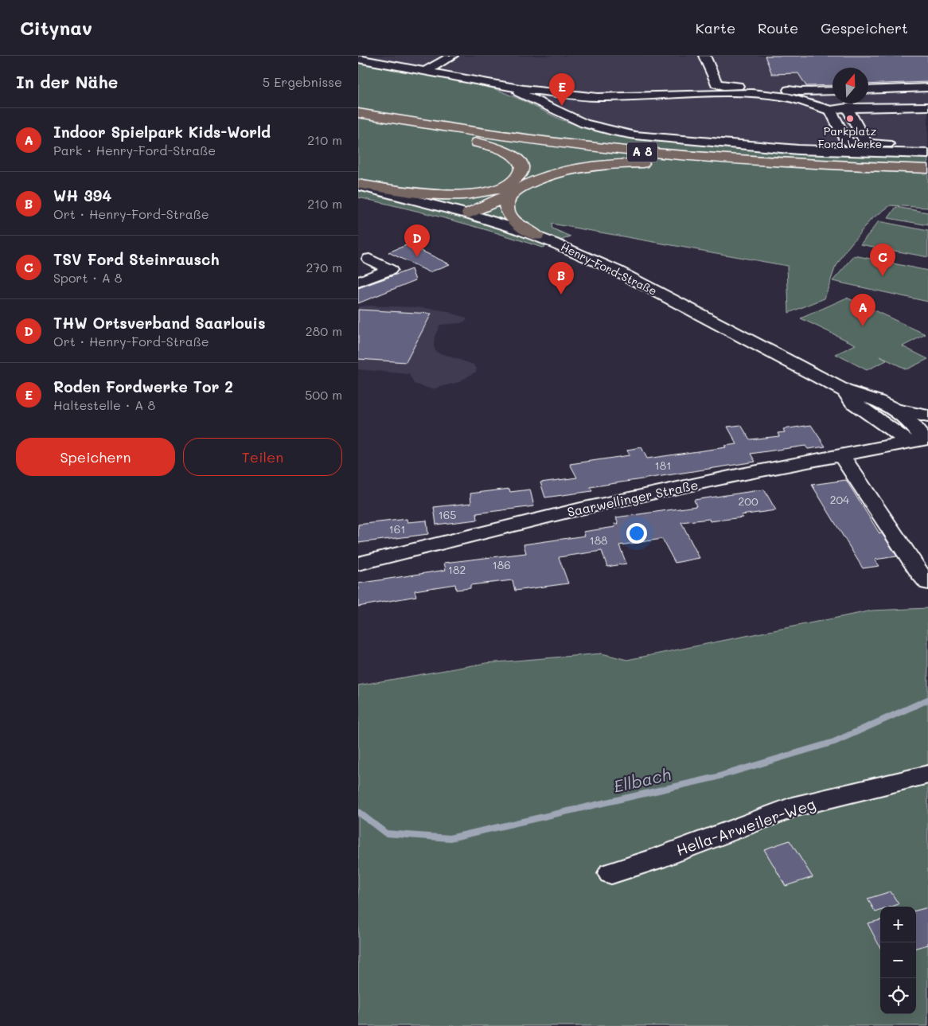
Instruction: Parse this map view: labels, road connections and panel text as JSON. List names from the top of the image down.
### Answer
{
  "streets": {
    "highway": ["A 8"],
    "street": ["Henry-Ford-Straße", "Saarwellinger Straße", "Hella-Arweiler-Weg"]
  },
  "crossings": [
    ["Henry-Ford-Straße", "Saarwellinger Straße"]
  ],
  "water": ["Ellbach"],
  "places": ["Parkplatz Ford Werke"],
  "house_numbers": [
    "181",
    "204",
    "200",
    "165",
    "161",
    "188",
    "186",
    "182"
  ],
  "north": "top",
  "page": {
    "header": "Citynav",
    "nav": ["Karte", "Route", "Gespeichert"],
    "heading": ["In der Nähe", "5 Ergebnisse"],
    "pins": [
      "E",
      "D",
      "C",
      "B",
      "A"
    ],
    "list": [
      {
        "mark": "A",
        "name": "Indoor Spielpark Kids-World",
        "note": "Park · Henry-Ford-Straße",
        "value": "210 m"
      },
      {
        "mark": "B",
        "name": "WH 394",
        "note": "Ort · Henry-Ford-Straße",
        "value": "210 m"
      },
      {
        "mark": "C",
        "name": "TSV Ford Steinrausch",
        "note": "Sport · A 8",
        "value": "270 m"
      },
      {
        "mark": "D",
        "name": "THW Ortsverband Saarlouis",
        "note": "Ort · Henry-Ford-Straße",
        "value": "280 m"
      },
      {
        "mark": "E",
        "name": "Roden Fordwerke Tor 2",
        "note": "Haltestelle · A 8",
        "value": "500 m"
      }
    ],
    "buttons": ["Speichern", "Teilen"],
    "map_buttons": ["+", "−"]
  }
}
